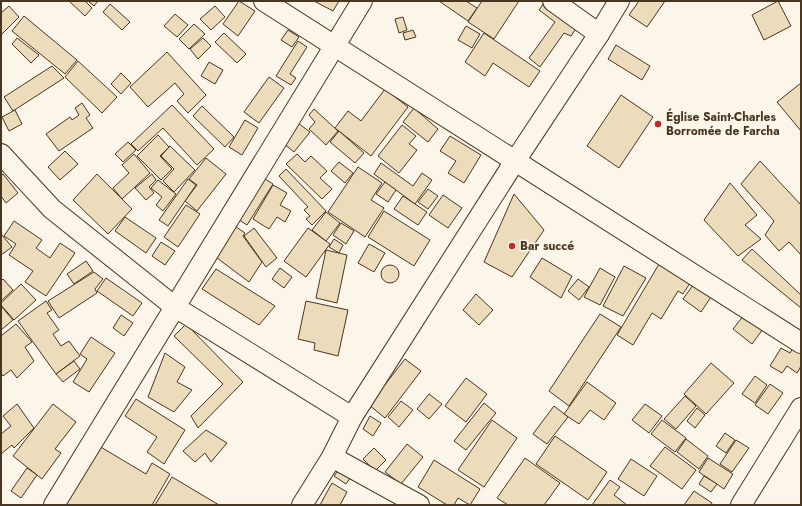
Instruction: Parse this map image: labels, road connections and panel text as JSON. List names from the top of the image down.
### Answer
{
  "places": ["Église Saint-Charles Borromée de Farcha", "Bar succé"]
}
